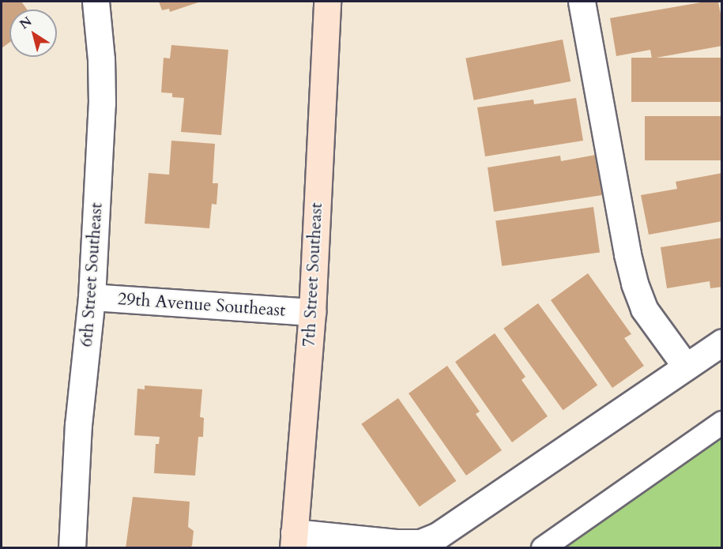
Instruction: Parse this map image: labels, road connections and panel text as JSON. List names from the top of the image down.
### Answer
{
  "streets": {
    "street": ["6th Street Southeast", "7th Street Southeast", "29th Avenue Southeast"]
  },
  "crossings": [
    ["6th Street Southeast", "29th Avenue Southeast"],
    ["7th Street Southeast", "29th Avenue Southeast"]
  ],
  "north": "top left"
}
